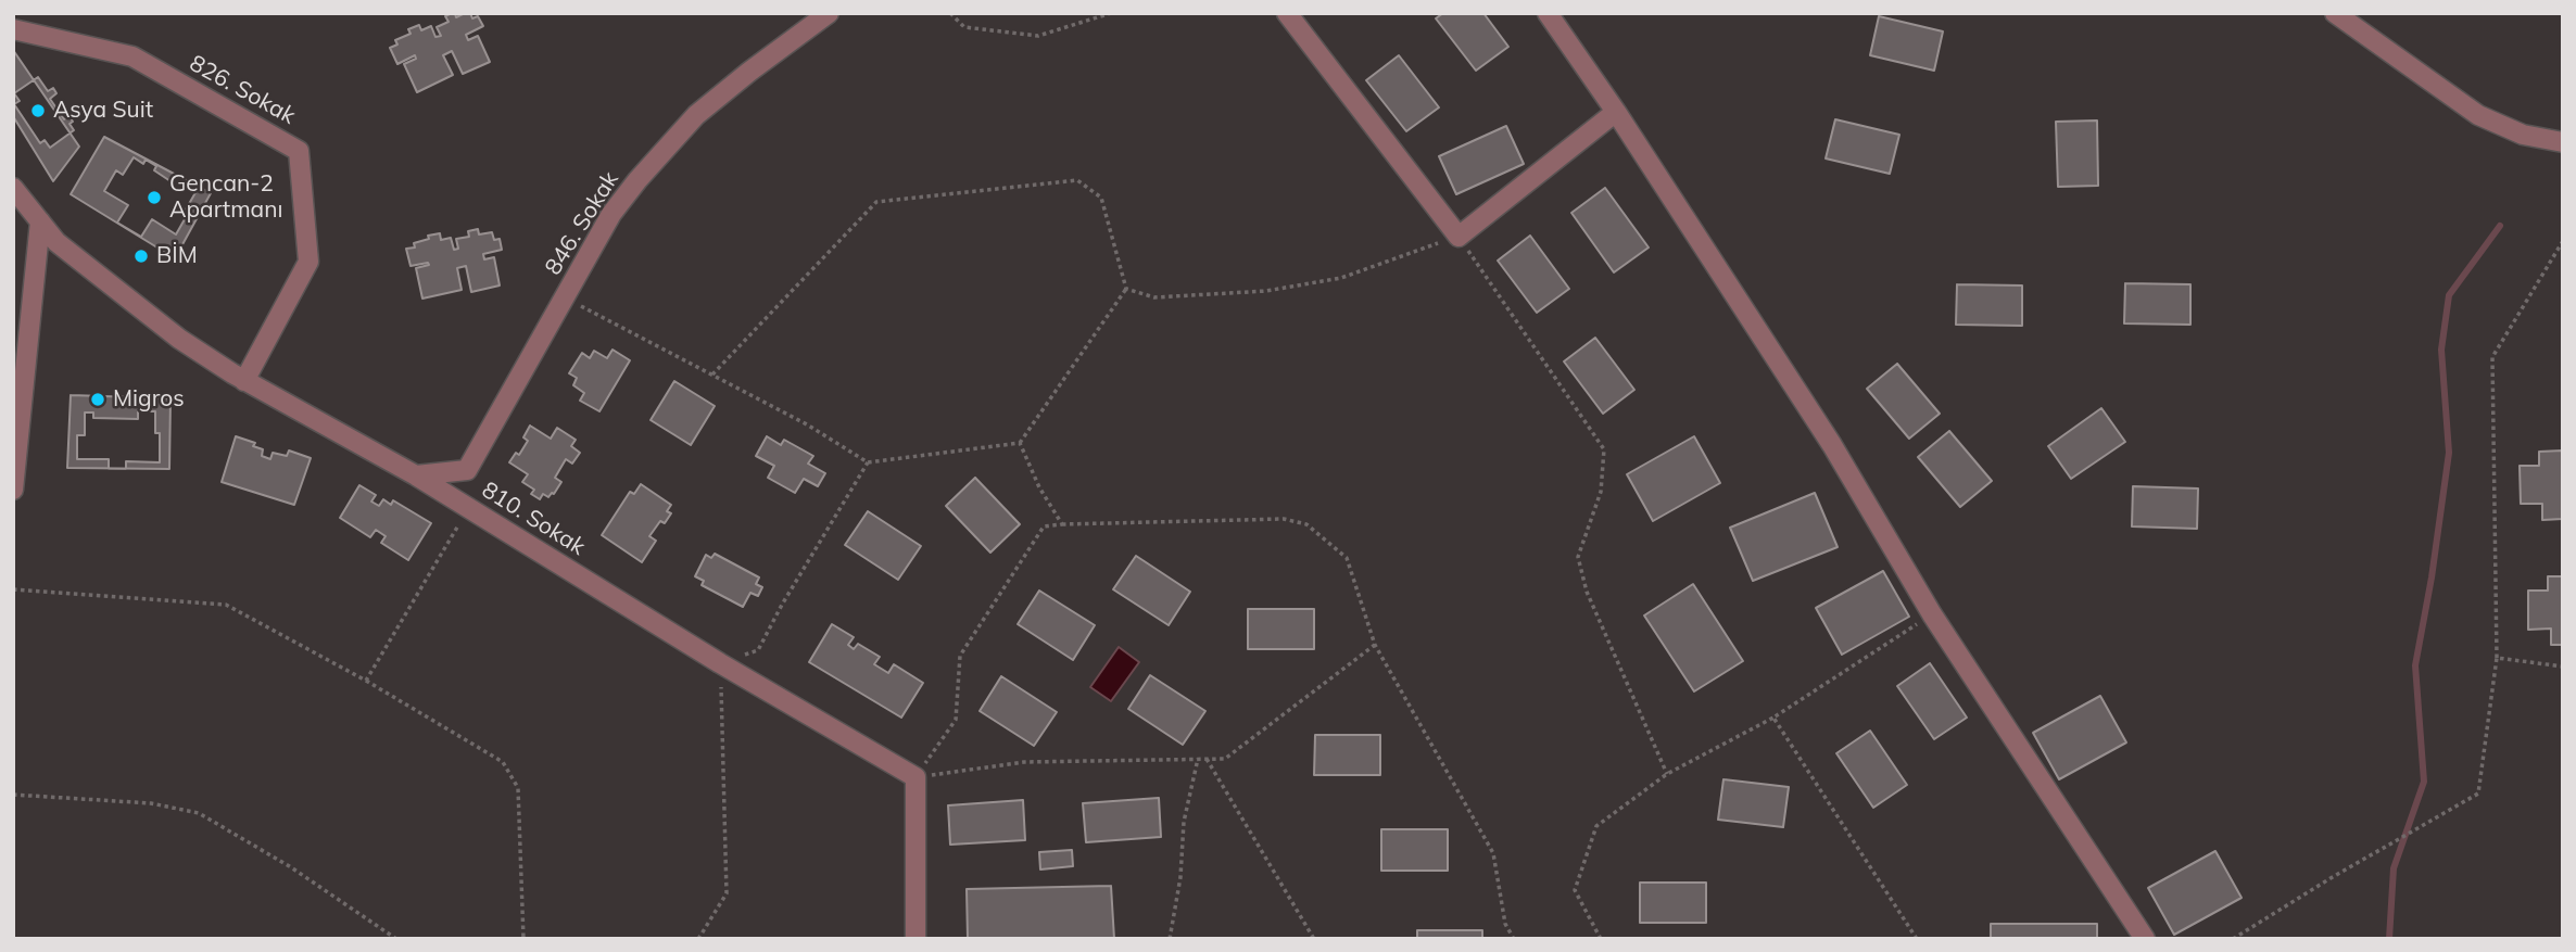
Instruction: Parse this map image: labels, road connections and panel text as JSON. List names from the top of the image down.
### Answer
{
  "streets": {
    "street": ["826. Sokak", "846. Sokak", "810. Sokak"]
  },
  "crossings": [
    ["826. Sokak", "810. Sokak"],
    ["846. Sokak", "810. Sokak"]
  ],
  "places": [
    "Asya Suit",
    "Gencan-2 Apartmanı",
    "BİM",
    "Migros"
  ]
}
